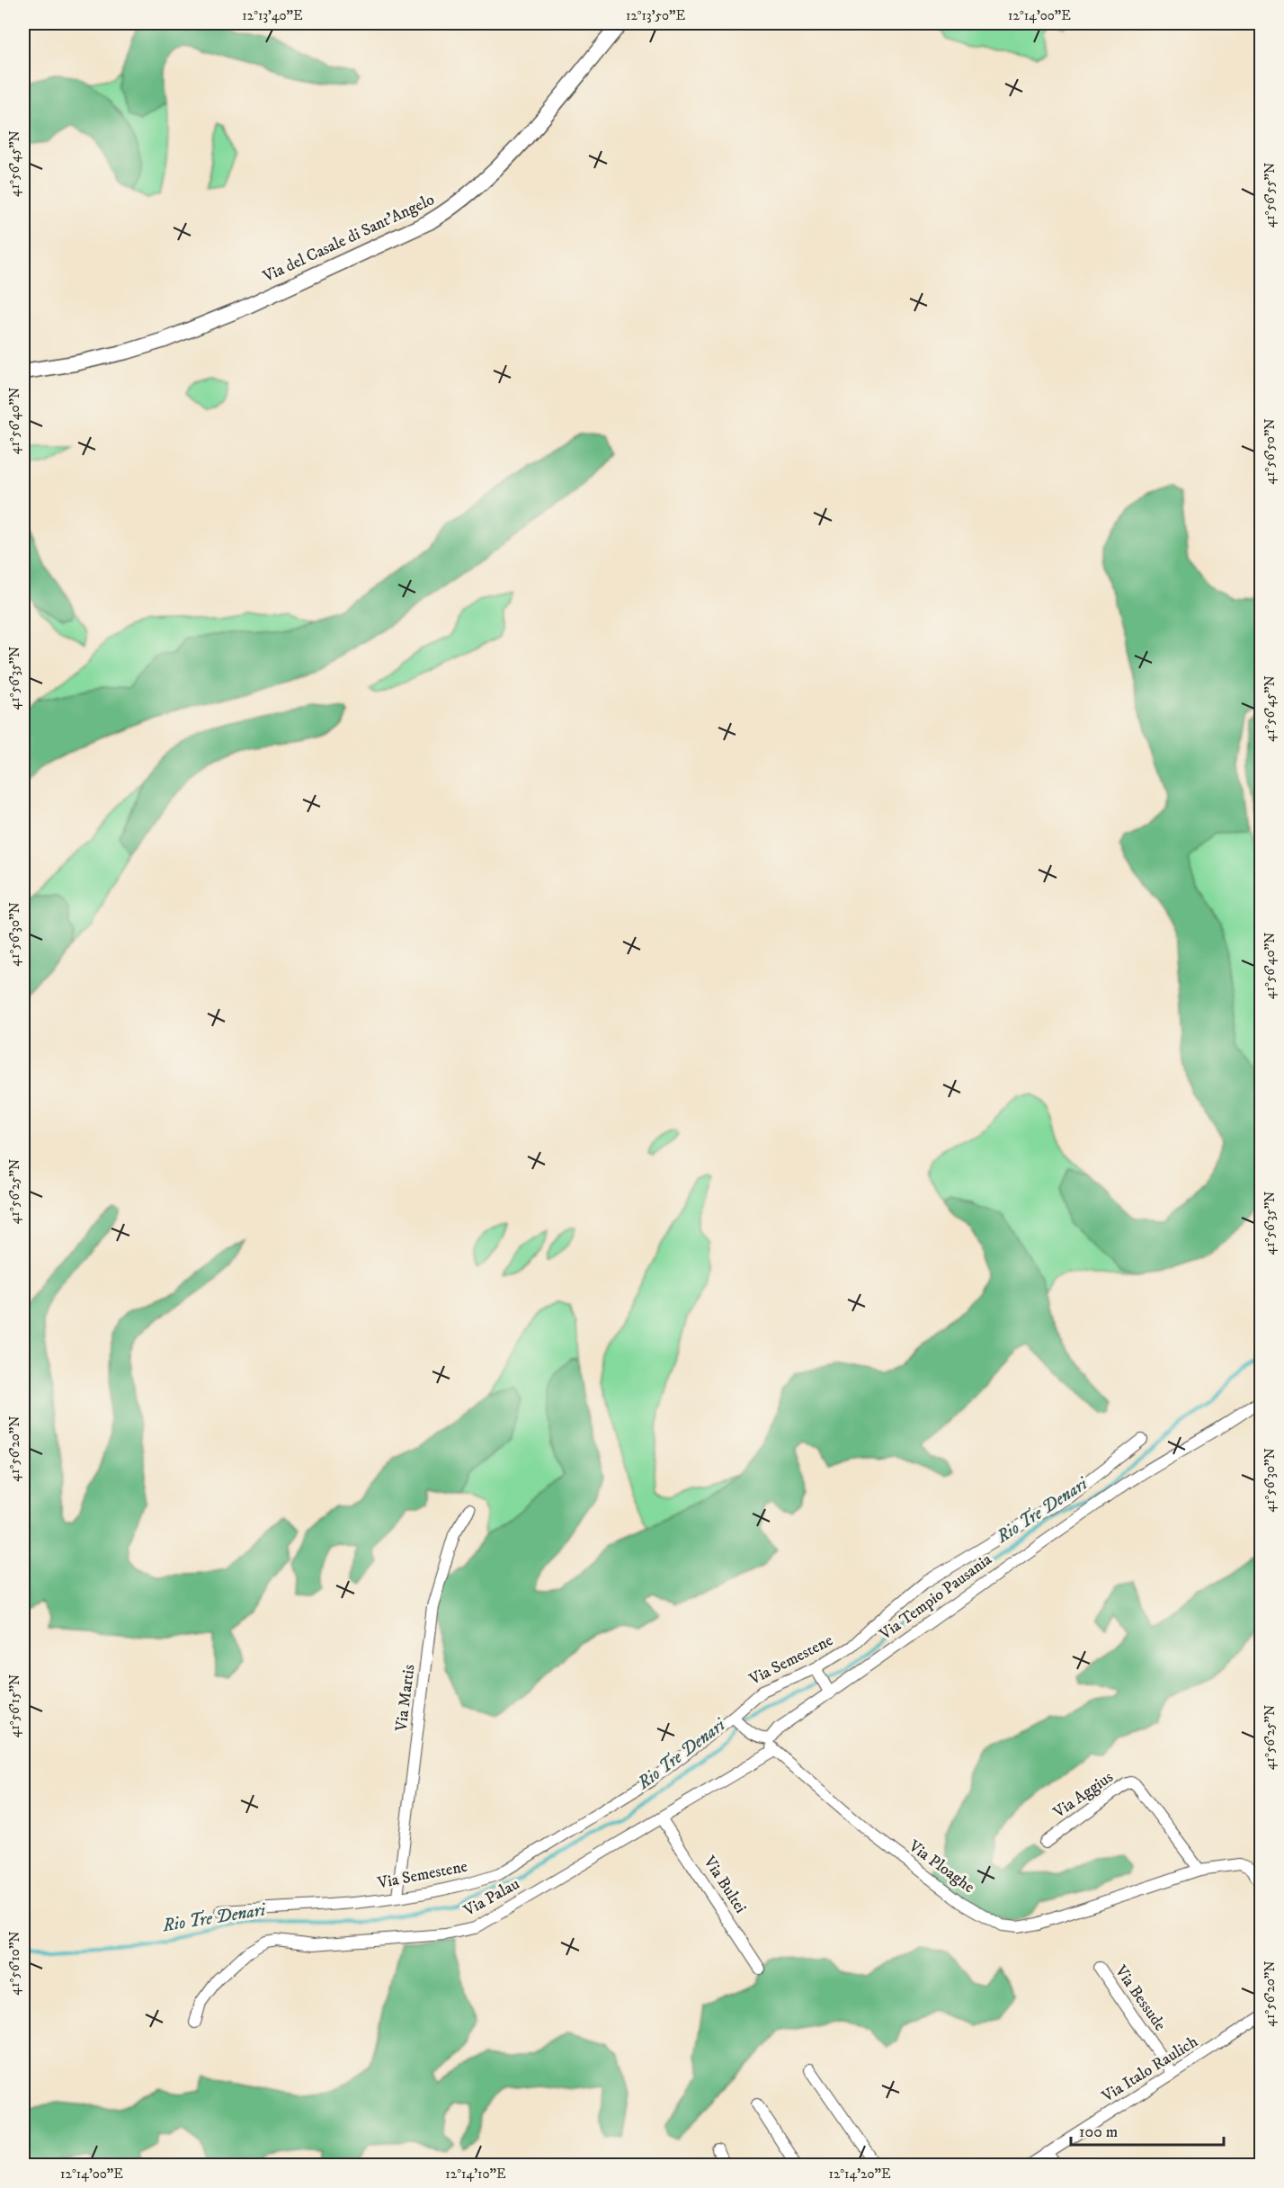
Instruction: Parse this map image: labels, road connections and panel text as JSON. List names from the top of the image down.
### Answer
{
  "streets": {
    "main road": ["Via del Casale di Sant'Angelo"],
    "street": [
      "Via Tempio Pausania",
      "Via Semestene",
      "Via Martis",
      "Via Aggius",
      "Via Ploaghe",
      "Via Bultei",
      "Via Palau",
      "Via Bessude",
      "Via Italo Raulich"
    ]
  },
  "crossings": [
    ["Via Semestene", "Via Martis"],
    ["Via Aggius", "Via Ploaghe"],
    ["Via Ploaghe", "Via Palau"],
    ["Via Bultei", "Via Palau"],
    ["Via Bessude", "Via Italo Raulich"]
  ],
  "water": ["Rio Tre Denari"],
  "scale_bar": "100 m",
  "coordinates": [
    "12°13'40\"E",
    "12°13'50\"E",
    "12°14'00\"E",
    "41°56'45\"N",
    "41°56'55\"N",
    "41°56'40\"N",
    "41°56'50\"N",
    "41°56'35\"N",
    "41°56'30\"N",
    "41°56'25\"N",
    "41°56'20\"N",
    "41°56'15\"N",
    "41°56'10\"N",
    "12°14'10\"E",
    "12°14'20\"E"
  ]
}
